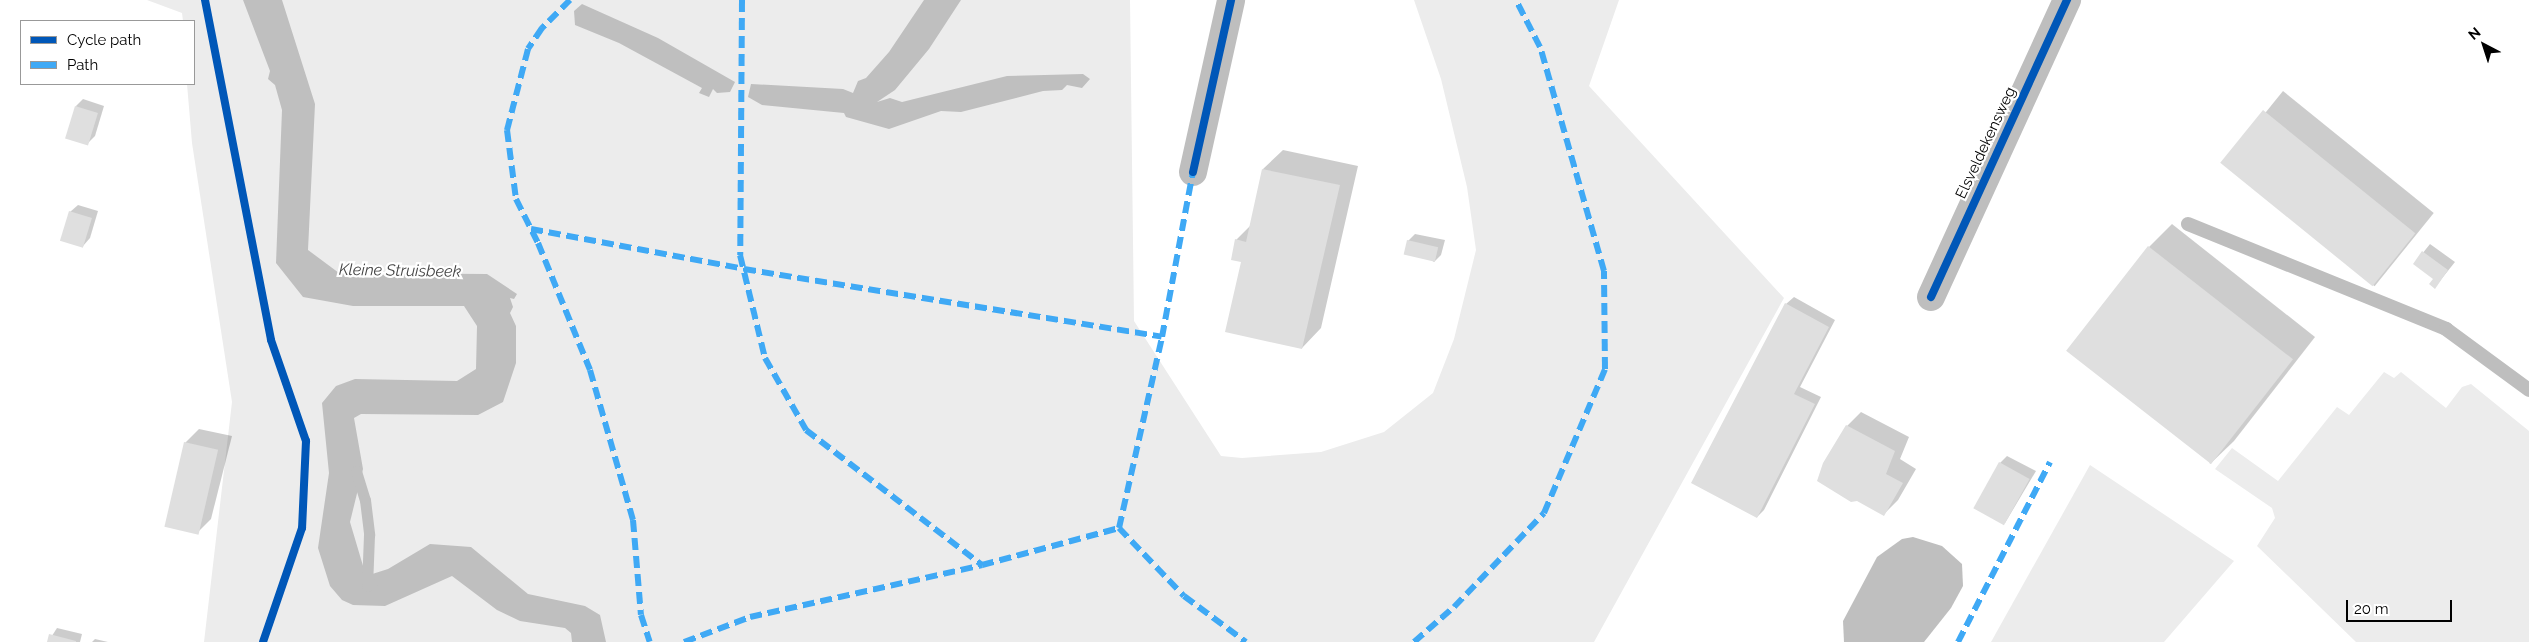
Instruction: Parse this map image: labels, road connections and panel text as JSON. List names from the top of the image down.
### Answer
{
  "streets": {
    "street": ["Elsveldekensweg"]
  },
  "water": ["Kleine Struisbeek"],
  "legend": ["Cycle path", "Path"],
  "scale_bar": "20 m",
  "north": "top left"
}
